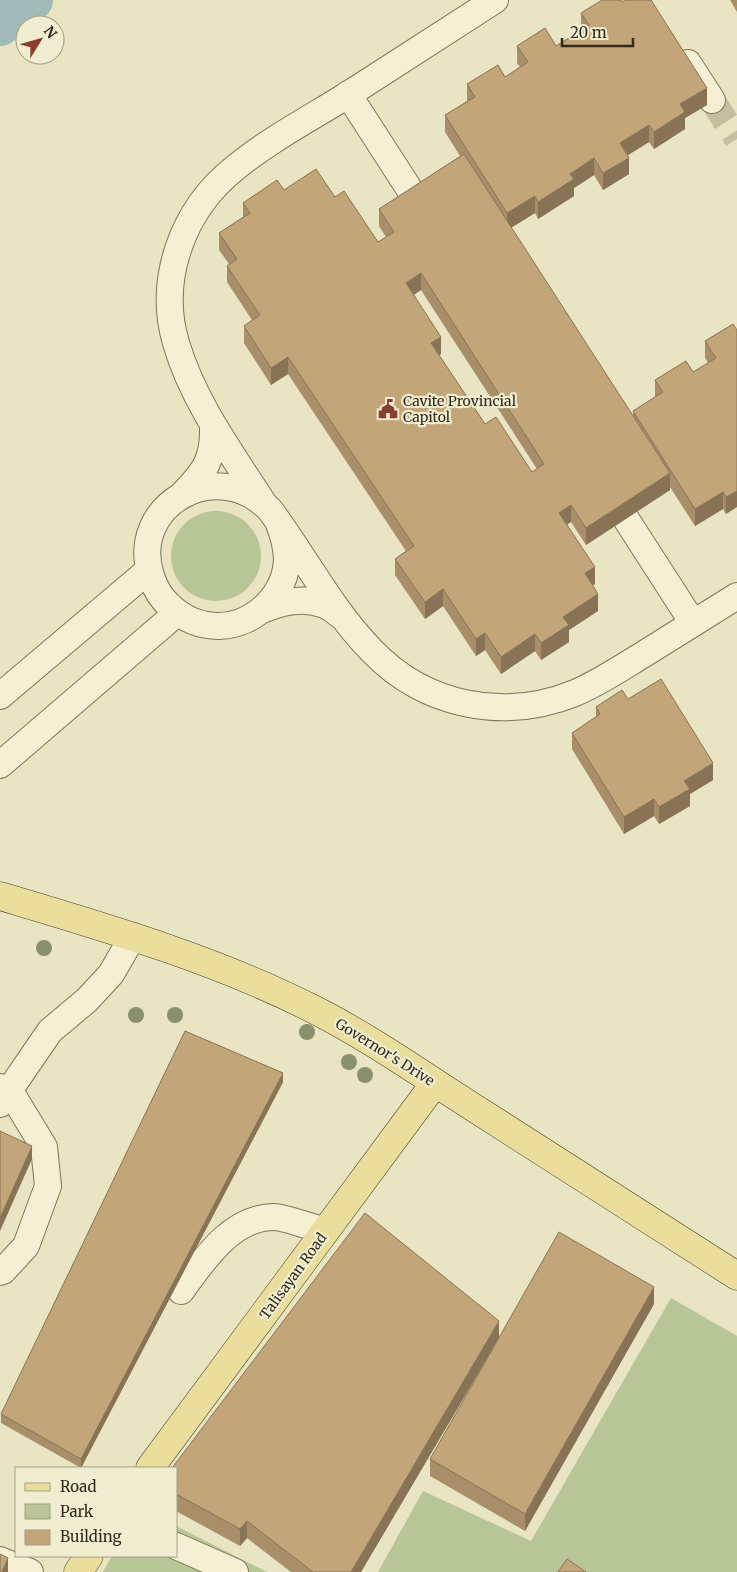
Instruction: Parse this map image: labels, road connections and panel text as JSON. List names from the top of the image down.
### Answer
{
  "streets": {
    "main road": ["Governor's Drive", "Talisayan Road"]
  },
  "crossings": [
    ["Governor's Drive", "Talisayan Road"]
  ],
  "places": {
    "public building": ["Cavite Provincial Capitol"]
  },
  "legend": ["Road", "Park", "Building"],
  "scale_bar": "20 m",
  "north": "top right"
}
